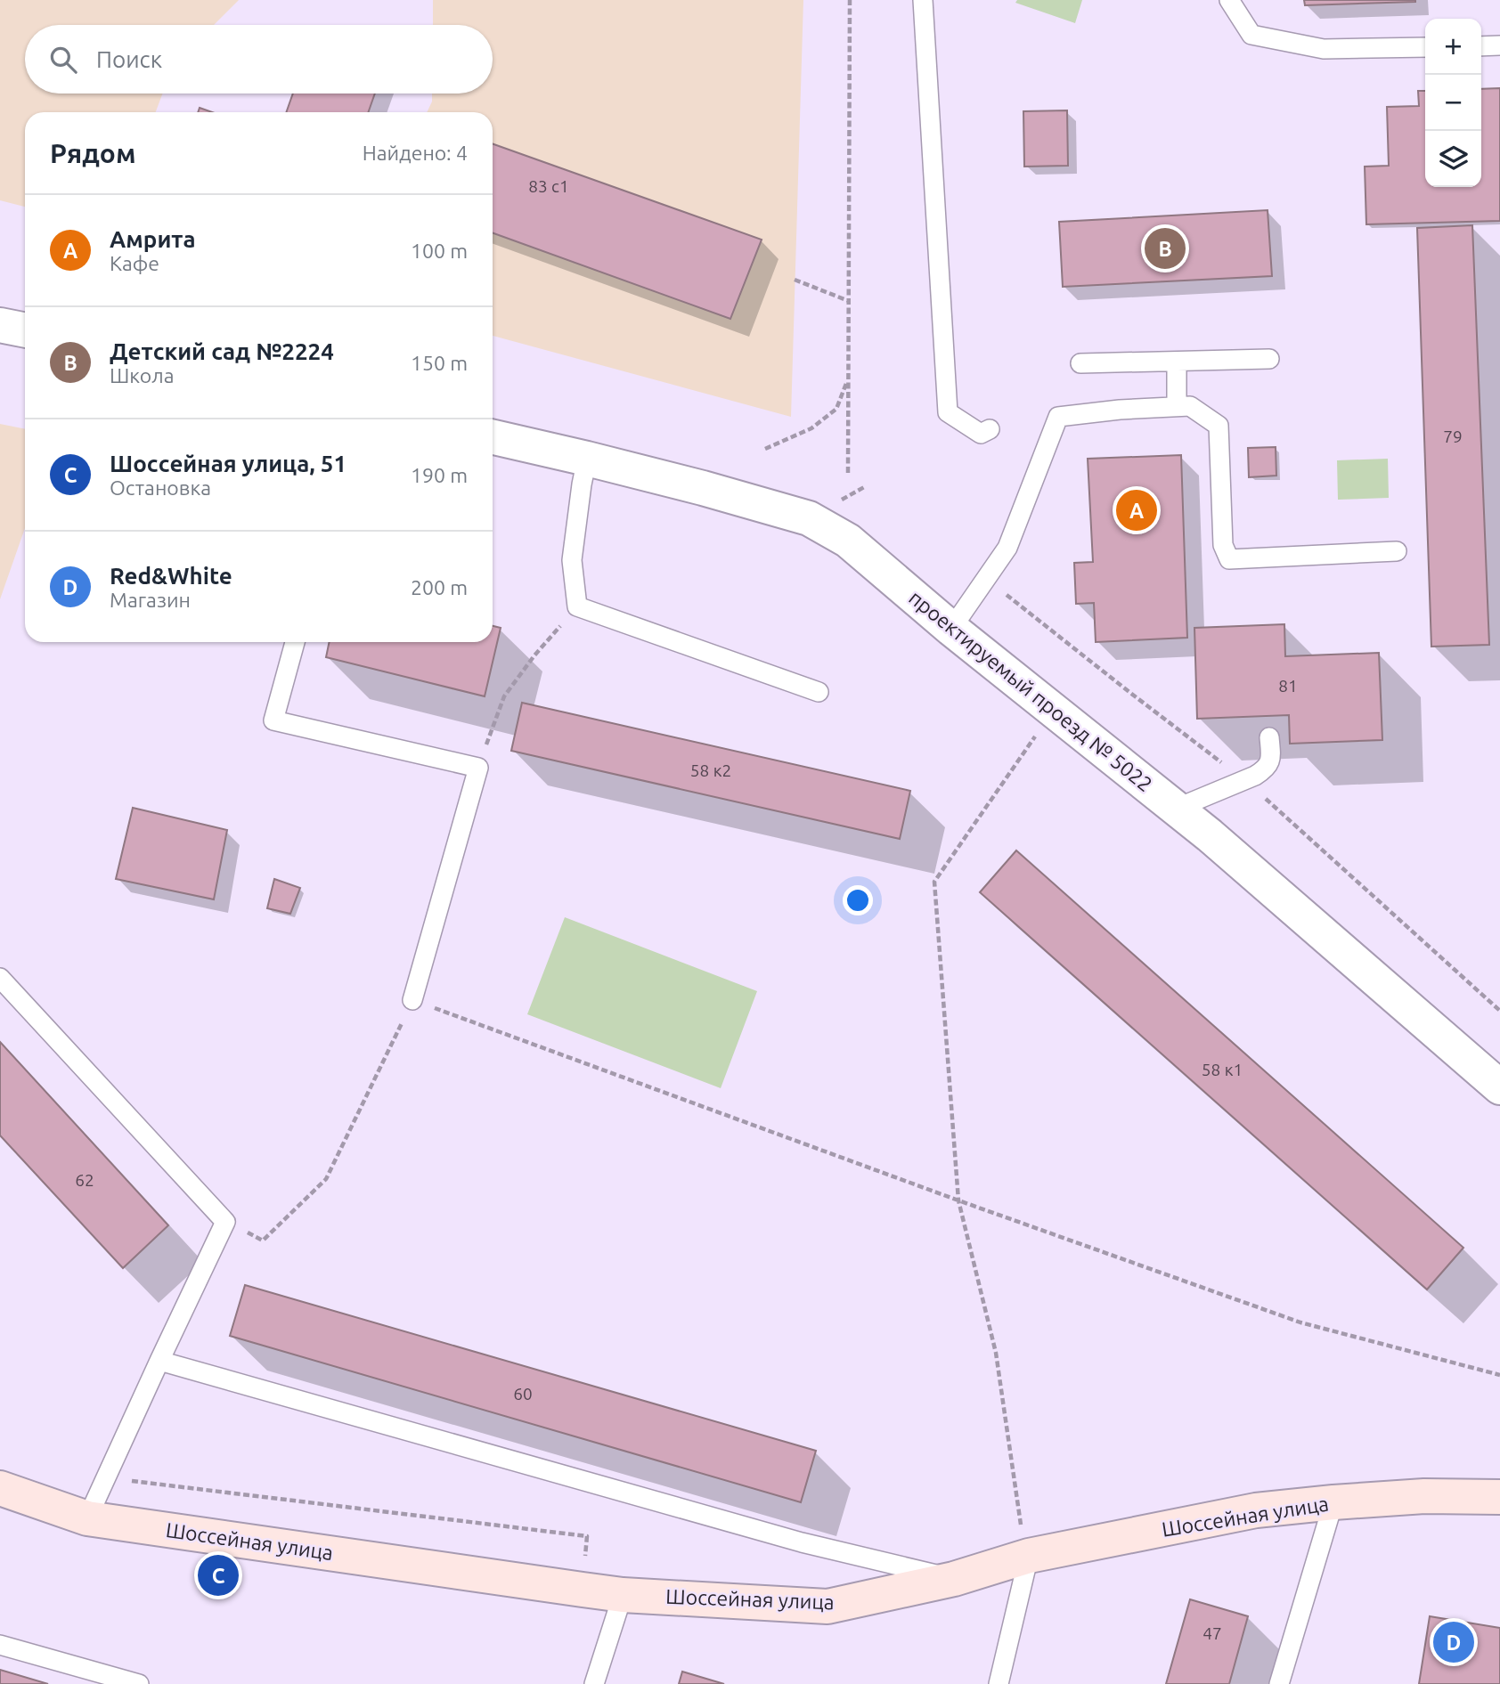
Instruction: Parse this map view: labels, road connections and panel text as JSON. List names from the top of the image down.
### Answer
{
  "streets": {
    "main road": ["Шоссейная улица"],
    "street": ["проектируемый проезд № 5022"]
  },
  "house_numbers": [
    "83 с1",
    "79",
    "81",
    "58 к2",
    "58 к1",
    "62",
    "60",
    "47"
  ],
  "page": {
    "map_buttons": ["+", "−"],
    "search": "Поиск",
    "heading": ["Рядом", "Найдено: 4"],
    "list": [
      {
        "mark": "A",
        "name": "Амрита",
        "note": "Кафе",
        "value": "100 m"
      },
      {
        "mark": "B",
        "name": "Детский сад №2224",
        "note": "Школа",
        "value": "150 m"
      },
      {
        "mark": "C",
        "name": "Шоссейная улица, 51",
        "note": "Остановка",
        "value": "190 m"
      },
      {
        "mark": "D",
        "name": "Red&White",
        "note": "Магазин",
        "value": "200 m"
      }
    ],
    "pins": [
      "B",
      "A",
      "C",
      "D"
    ]
  }
}
